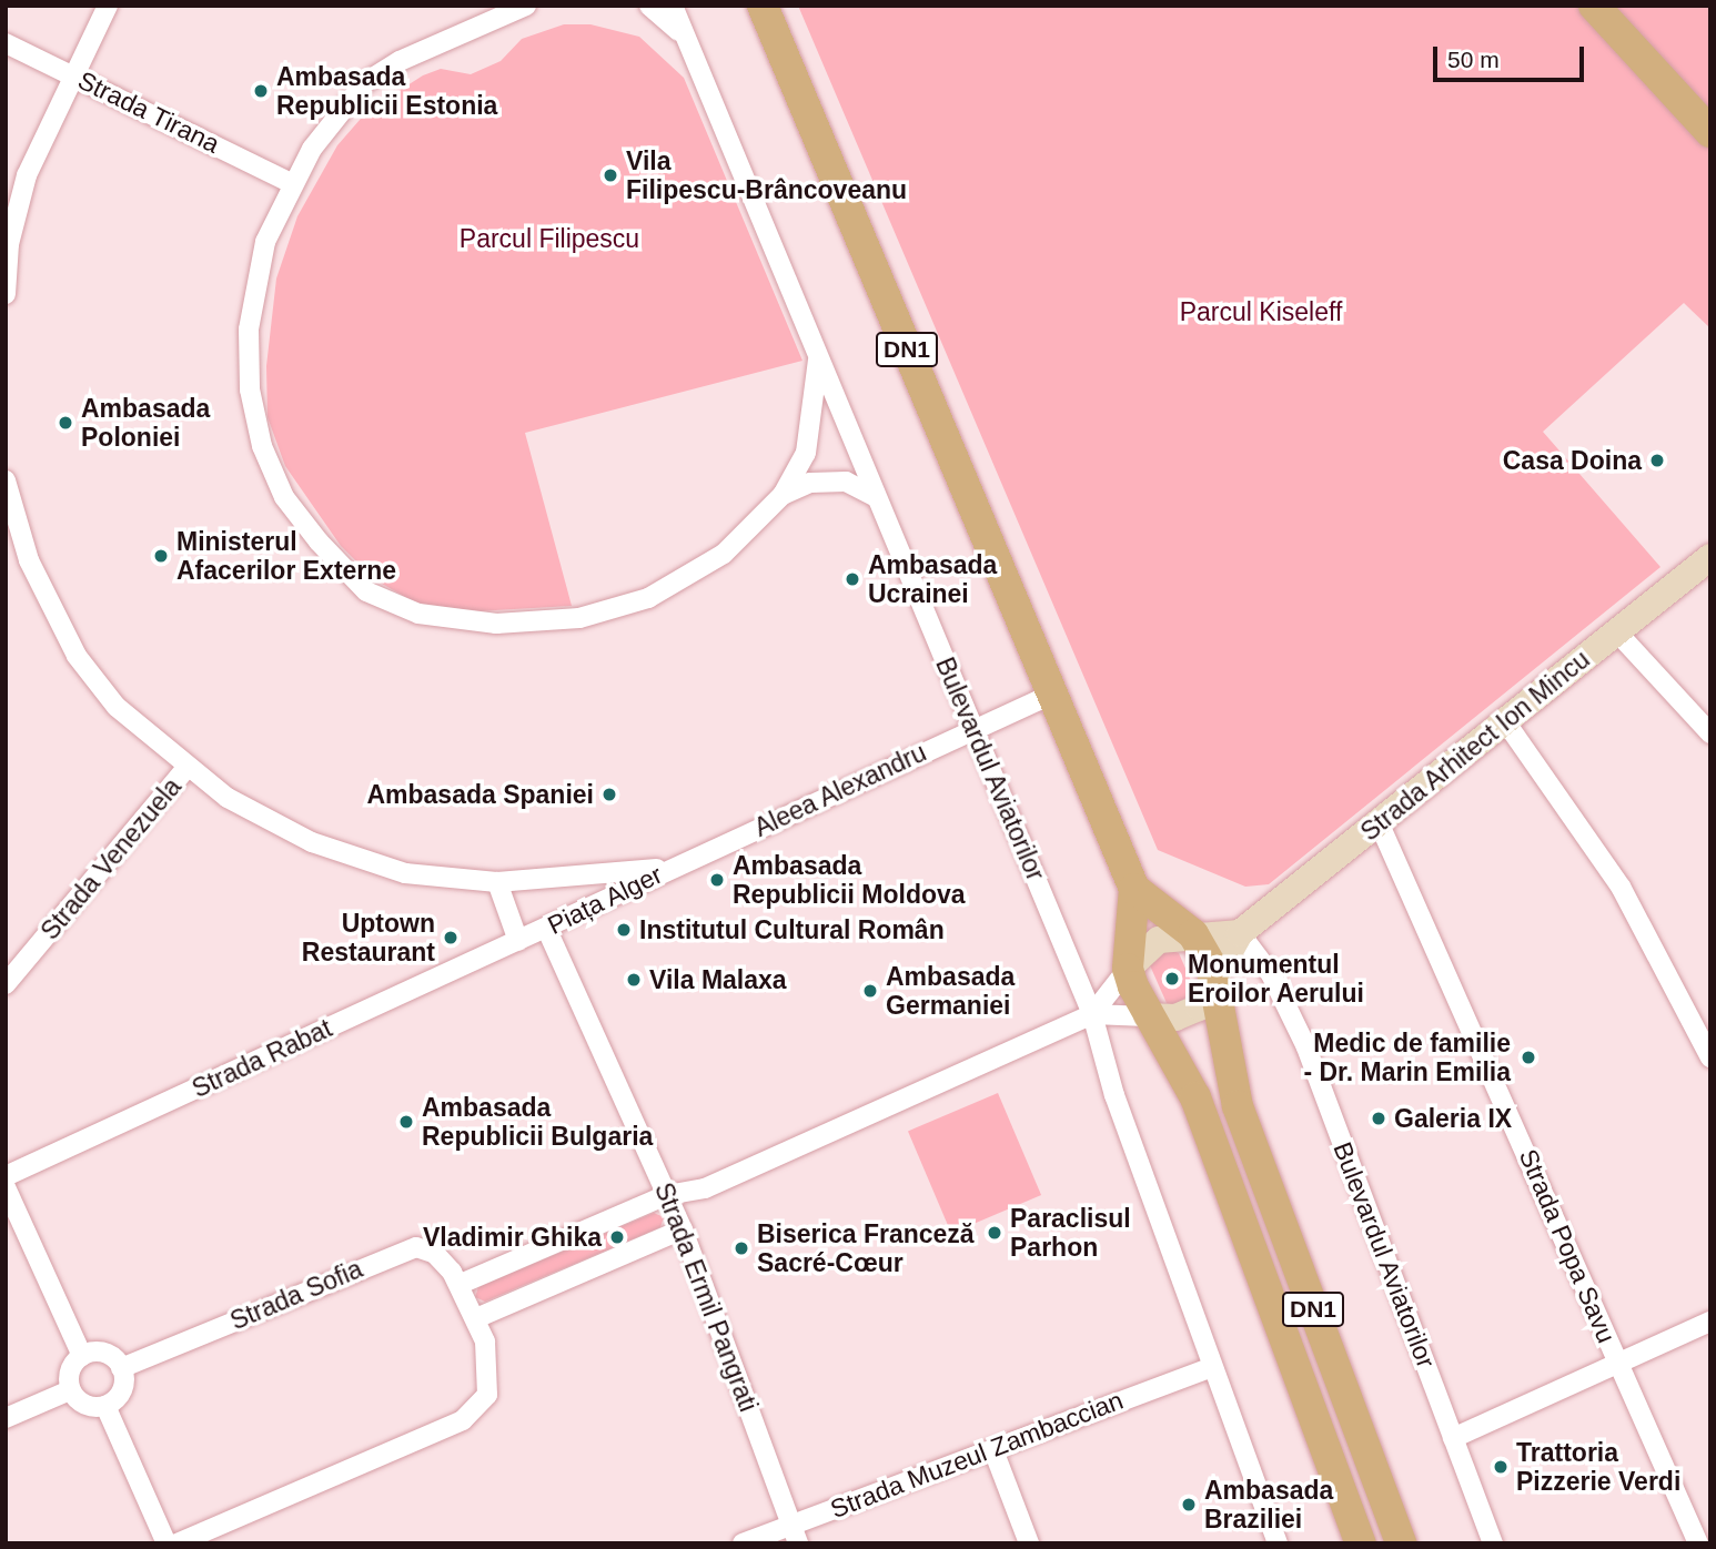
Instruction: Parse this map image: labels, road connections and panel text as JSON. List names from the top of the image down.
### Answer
{
  "streets": {
    "main road": ["DN1", "Strada Arhitect Ion Mincu"],
    "street": [
      "Strada Tirana",
      "Bulevardul Aviatorilor",
      "Aleea Alexandru",
      "Strada Venezuela",
      "Piața Alger",
      "Strada Rabat",
      "Strada Popa Savu",
      "Strada Sofia",
      "Strada Ermil Pangrati",
      "Strada Muzeul Zambaccian"
    ]
  },
  "crossings": [
    ["DN1", "Strada Arhitect Ion Mincu"],
    ["DN1", "Aleea Alexandru"],
    ["Strada Arhitect Ion Mincu", "Bulevardul Aviatorilor"],
    ["Strada Arhitect Ion Mincu", "Strada Popa Savu"],
    ["Bulevardul Aviatorilor", "Aleea Alexandru"],
    ["Bulevardul Aviatorilor", "Strada Muzeul Zambaccian"],
    ["Aleea Alexandru", "Piața Alger"],
    ["Piața Alger", "Strada Rabat"],
    ["Piața Alger", "Strada Ermil Pangrati"],
    ["Strada Ermil Pangrati", "Strada Muzeul Zambaccian"]
  ],
  "parks": ["Parcul Filipescu", "Parcul Kiseleff"],
  "places": [
    "Ambasada Republicii Estonia",
    "Vila Filipescu-Brâncoveanu",
    "Ambasada Poloniei",
    "Casa Doina",
    "Ministerul Afacerilor Externe",
    "Ambasada Ucrainei",
    "Ambasada Spaniei",
    "Ambasada Republicii Moldova",
    "Institutul Cultural Român",
    "Uptown Restaurant",
    "Monumentul Eroilor Aerului",
    "Vila Malaxa",
    "Ambasada Germaniei",
    "Medic de familie - Dr. Marin Emilia",
    "Galeria IX",
    "Ambasada Republicii Bulgaria",
    "Paraclisul Parhon",
    "Vladimir Ghika",
    "Biserica Franceză Sacré-Cœur",
    "Trattoria Pizzerie Verdi",
    "Ambasada Braziliei"
  ],
  "scale_bar": "50 m"
}
